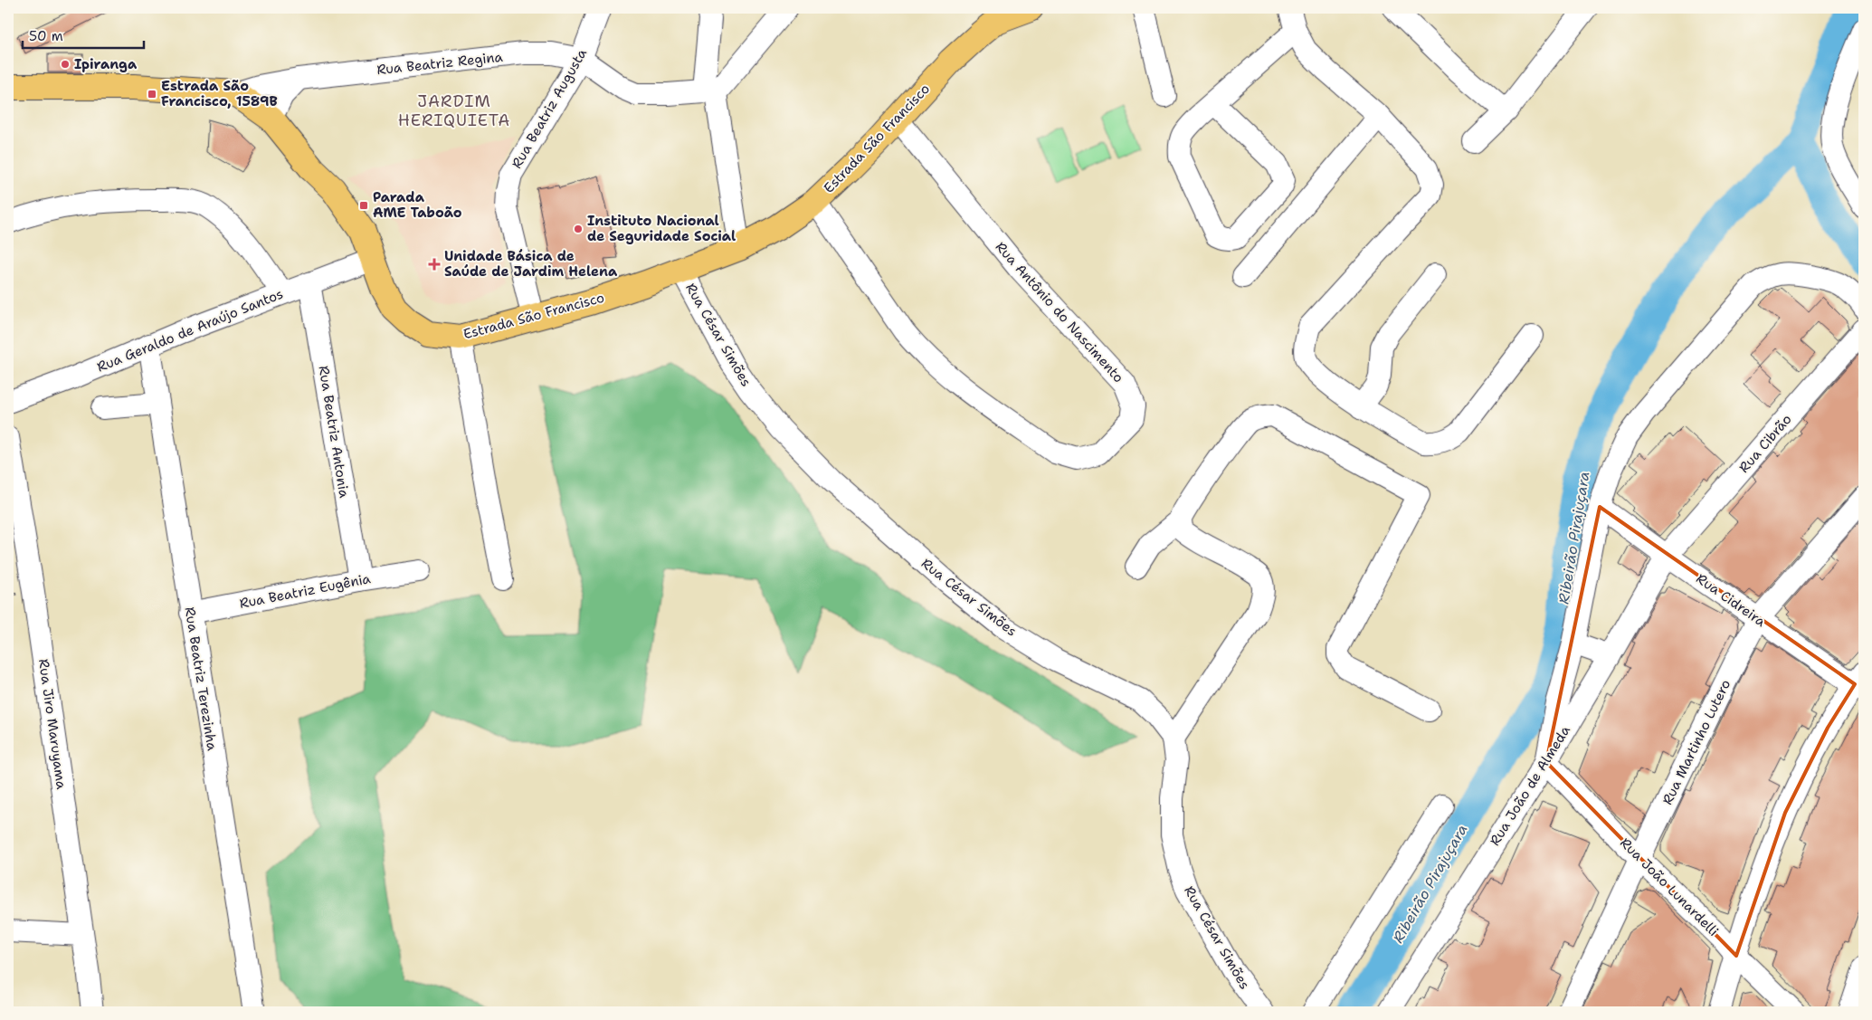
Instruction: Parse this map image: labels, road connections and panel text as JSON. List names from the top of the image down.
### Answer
{
  "streets": {
    "main road": ["Estrada São Francisco"],
    "street": [
      "Rua Beatriz Regina",
      "Rua Beatriz Augusta",
      "Rua Antônio do Nascimento",
      "Rua Geraldo de Araújo Santos",
      "Rua César Simões",
      "Rua Beatriz Antonia",
      "Rua Cibrão",
      "Rua Beatriz Eugênia",
      "Rua Cidreira",
      "Rua Beatriz Terezinha",
      "Rua Jiro Maruyama",
      "Rua Martinho Lutero",
      "Rua João de Almeda",
      "Rua João Lunardelli"
    ]
  },
  "crossings": [
    ["Rua Beatriz Regina", "Rua Beatriz Augusta"],
    ["Rua Beatriz Regina", "Estrada São Francisco"],
    ["Rua Beatriz Augusta", "Estrada São Francisco"],
    ["Estrada São Francisco", "Rua Antônio do Nascimento"],
    ["Estrada São Francisco", "Rua Geraldo de Araújo Santos"],
    ["Estrada São Francisco", "Rua César Simões"],
    ["Rua Geraldo de Araújo Santos", "Rua Beatriz Antonia"],
    ["Rua Geraldo de Araújo Santos", "Rua Beatriz Terezinha"],
    ["Rua Beatriz Antonia", "Rua Beatriz Eugênia"],
    ["Rua Cibrão", "Rua Cidreira"],
    ["Rua Cibrão", "Rua João de Almeda"],
    ["Rua Beatriz Eugênia", "Rua Beatriz Terezinha"],
    ["Rua Cidreira", "Rua Martinho Lutero"],
    ["Rua Cidreira", "Rua João de Almeda"],
    ["Rua Martinho Lutero", "Rua João Lunardelli"],
    ["Rua João de Almeda", "Rua João Lunardelli"]
  ],
  "districts": ["JARDIM HERIQUIETA"],
  "water": ["Ribeirão Pirajuçara"],
  "places": {
    "other": ["Ipiranga", "Instituto Nacional de Seguridade Social"],
    "transit": ["Estrada São Francisco, 1589B", "Parada AME Taboão"],
    "health": ["Unidade Básica de Saúde de Jardim Helena"]
  },
  "scale_bar": "50 m"
}
